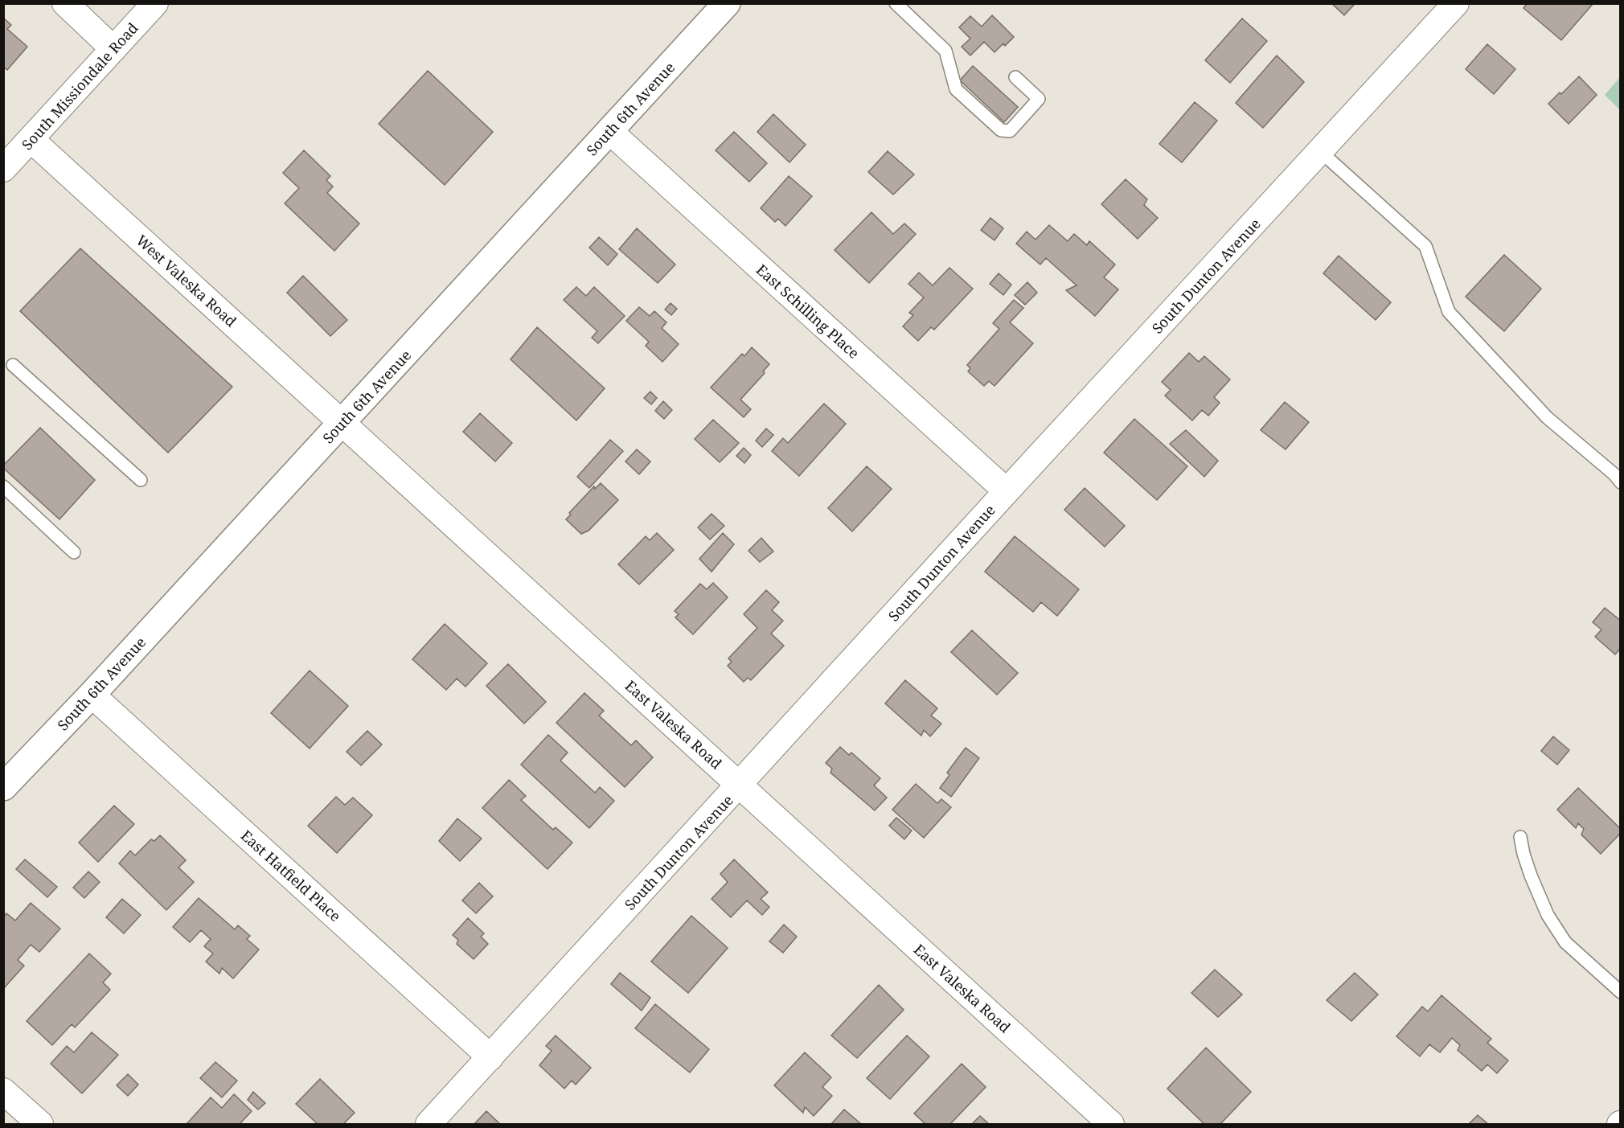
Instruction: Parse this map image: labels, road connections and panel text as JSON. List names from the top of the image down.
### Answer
{
  "streets": {
    "street": [
      "South Missiondale Road",
      "South 6th Avenue",
      "South Dunton Avenue",
      "West Valeska Road",
      "East Schilling Place",
      "East Valeska Road",
      "East Hatfield Place"
    ]
  },
  "crossings": [
    ["South Missiondale Road", "West Valeska Road"],
    ["South 6th Avenue", "West Valeska Road"],
    ["South 6th Avenue", "East Schilling Place"],
    ["South 6th Avenue", "East Valeska Road"],
    ["South 6th Avenue", "East Hatfield Place"],
    ["South Dunton Avenue", "East Schilling Place"],
    ["South Dunton Avenue", "East Valeska Road"],
    ["South Dunton Avenue", "East Hatfield Place"],
    ["West Valeska Road", "East Valeska Road"]
  ]
}
